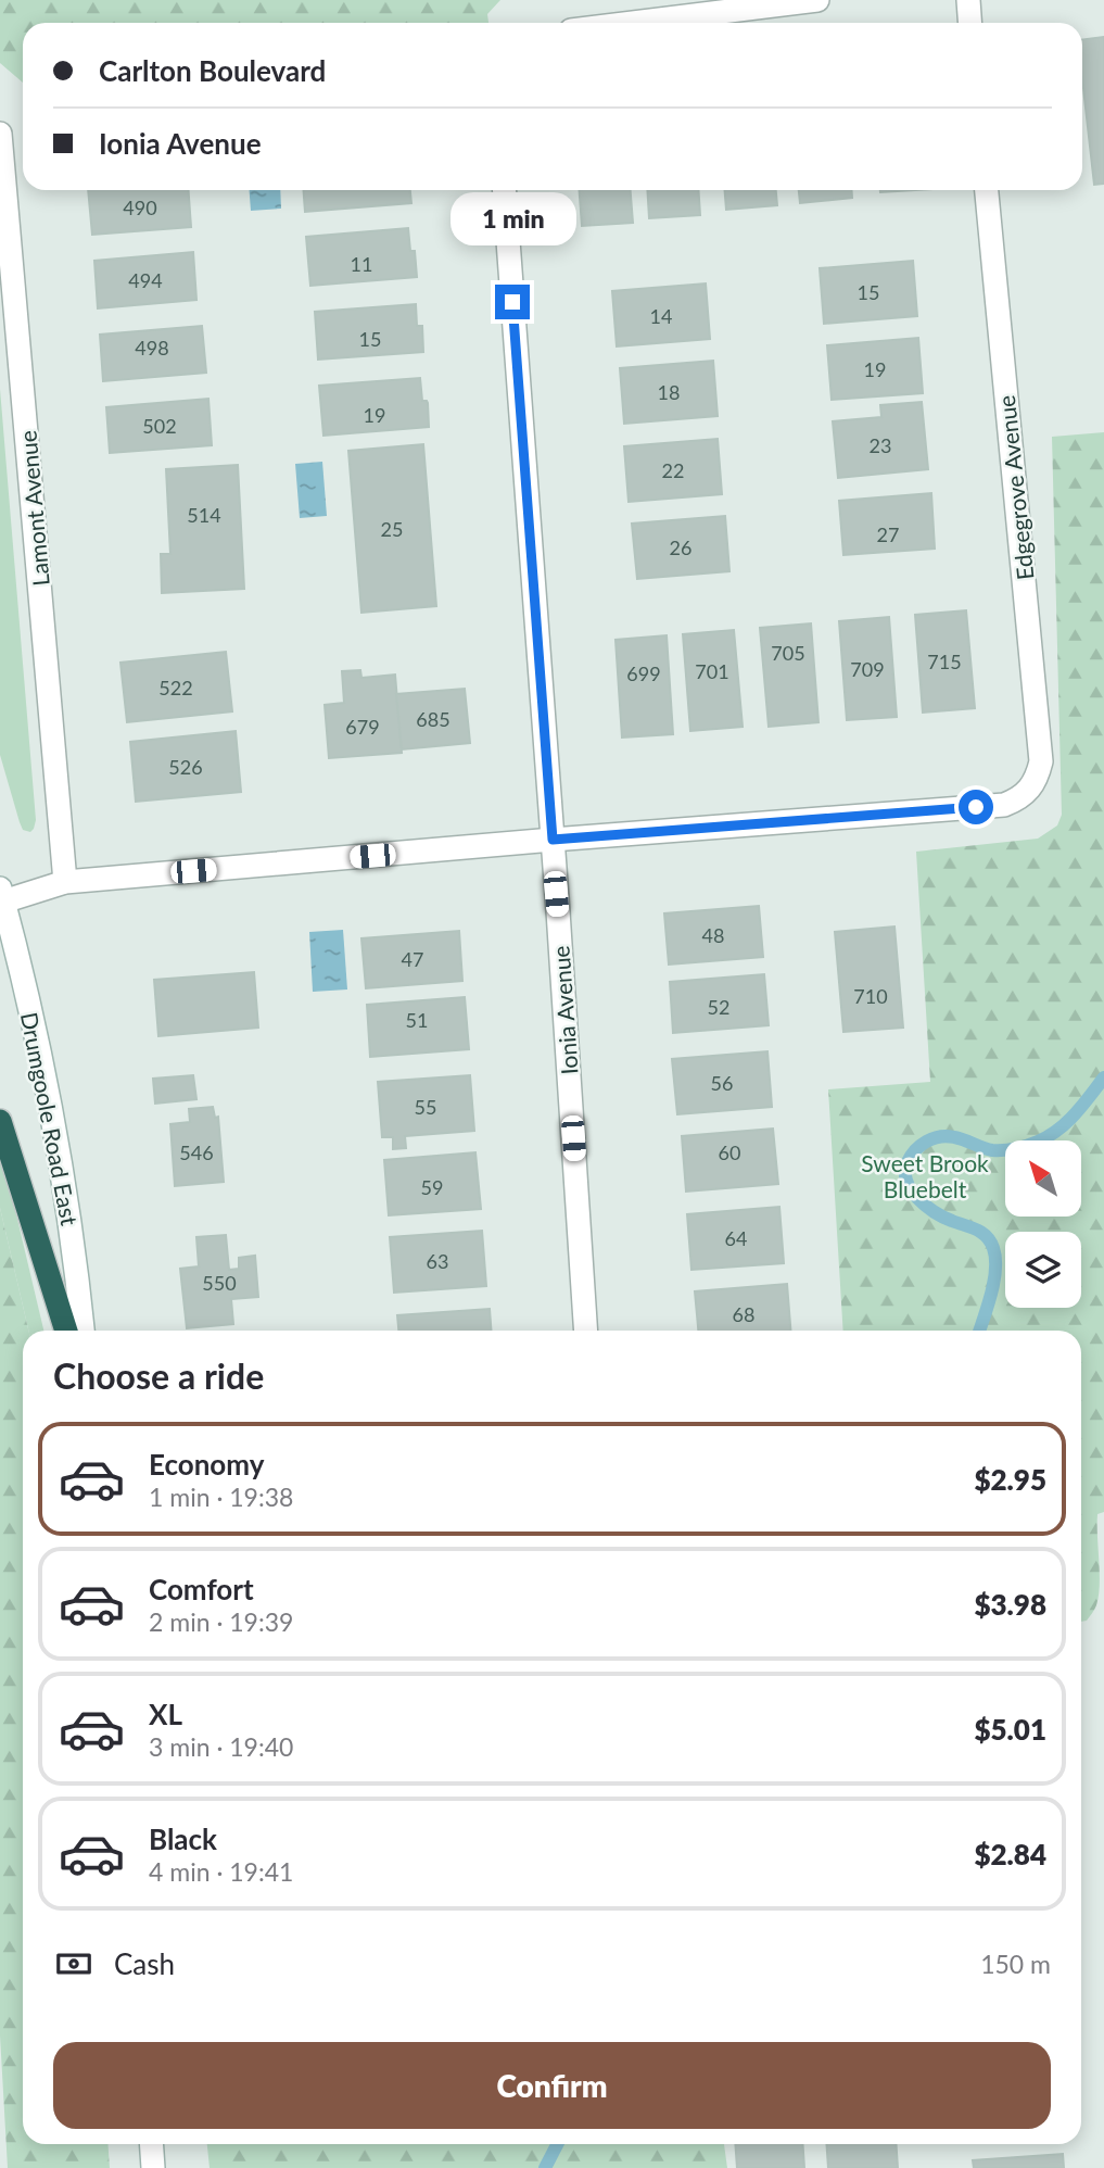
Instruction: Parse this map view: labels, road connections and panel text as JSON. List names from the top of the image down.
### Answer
{
  "streets": {
    "street": [
      "Edgegrove Avenue",
      "Lamont Avenue",
      "Ionia Avenue",
      "Drumgoole Road East"
    ]
  },
  "crossings": [
    ["Edgegrove Avenue", "Drumgoole Road East"],
    ["Lamont Avenue", "Drumgoole Road East"],
    ["Ionia Avenue", "Drumgoole Road East"]
  ],
  "parks": ["Sweet Brook Bluebelt"],
  "house_numbers": [
    "490",
    "11",
    "494",
    "15",
    "14",
    "15",
    "498",
    "19",
    "18",
    "19",
    "502",
    "23",
    "22",
    "514",
    "25",
    "27",
    "26",
    "705",
    "715",
    "709",
    "701",
    "699",
    "522",
    "685",
    "679",
    "526",
    "48",
    "47",
    "710",
    "52",
    "51",
    "56",
    "55",
    "546",
    "60",
    "59",
    "64",
    "63",
    "550",
    "68"
  ],
  "north": "top left",
  "page": {
    "banner": ["Carlton Boulevard", "Ionia Avenue"],
    "bubble": "1 min",
    "heading": "Choose a ride",
    "list": [
      {
        "name": "Economy",
        "note": "1 min · 19:38",
        "value": "$2.95"
      },
      {
        "name": "Comfort",
        "note": "2 min · 19:39",
        "value": "$3.98"
      },
      {
        "name": "XL",
        "note": "3 min · 19:40",
        "value": "$5.01"
      },
      {
        "name": "Black",
        "note": "4 min · 19:41",
        "value": "$2.84"
      }
    ],
    "pay": ["Cash", "150 m"],
    "buttons": "Confirm"
  }
}
